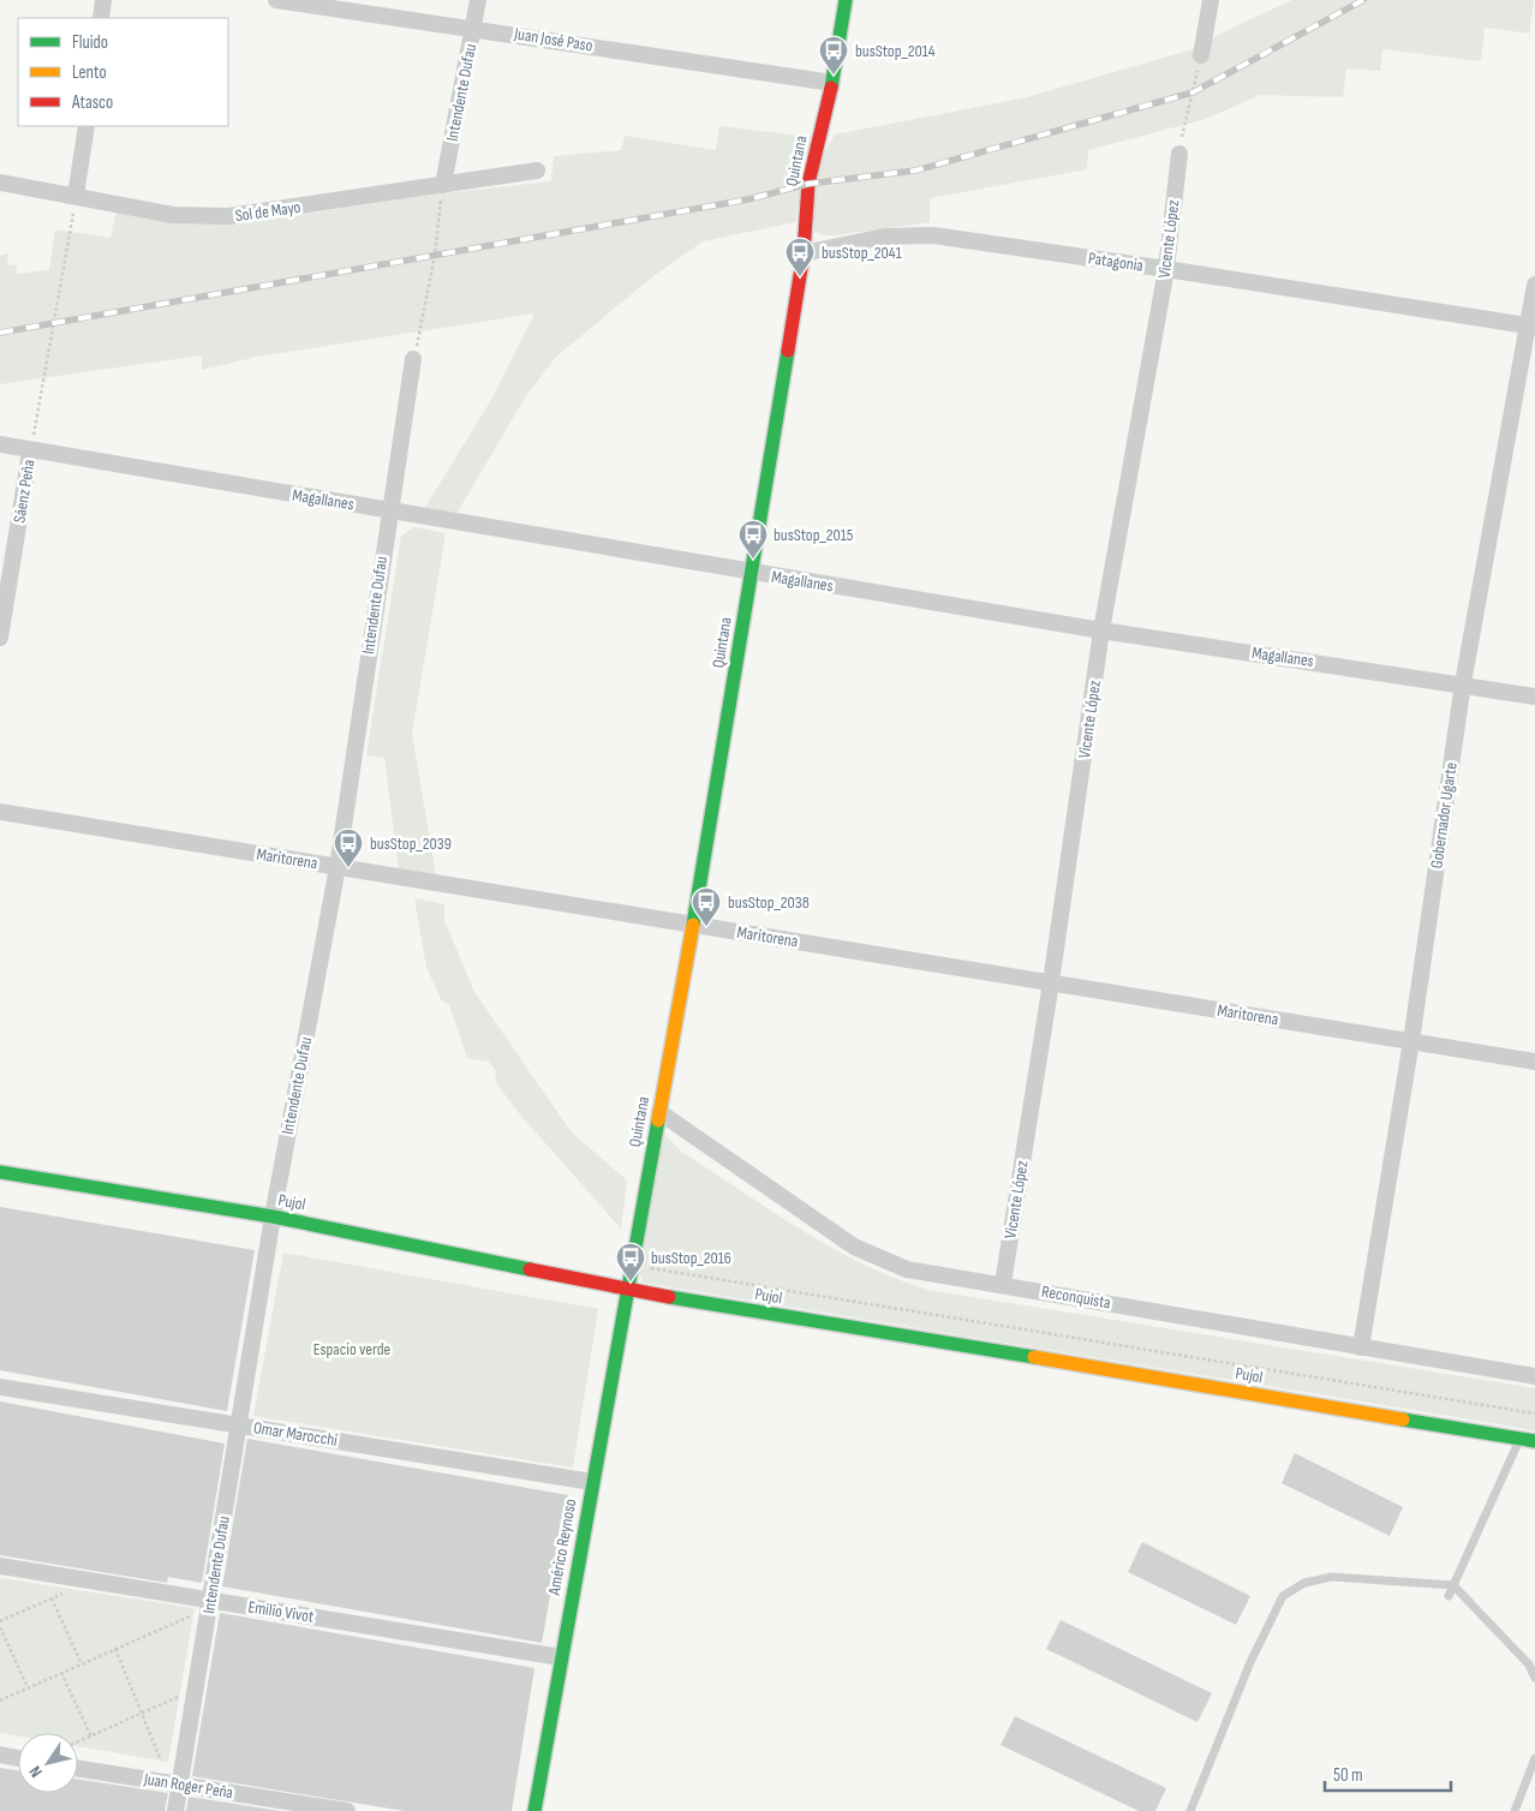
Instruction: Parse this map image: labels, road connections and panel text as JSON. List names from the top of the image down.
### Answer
{
  "streets": {
    "street": [
      "Juan José Paso",
      "Intendente Dufau",
      "Quintana",
      "Sol de Mayo",
      "Vicente López",
      "Patagonia",
      "Sáenz Peña",
      "Magallanes",
      "Gobernador Ugarte",
      "Maritorena",
      "Pujol",
      "Reconquista",
      "Omar Marocchi",
      "Américo Reynoso",
      "Emilio Vivot",
      "Juan Roger Peña"
    ]
  },
  "crossings": [
    ["Juan José Paso", "Intendente Dufau"],
    ["Juan José Paso", "Quintana"],
    ["Intendente Dufau", "Sol de Mayo"],
    ["Intendente Dufau", "Magallanes"],
    ["Intendente Dufau", "Maritorena"],
    ["Intendente Dufau", "Pujol"],
    ["Intendente Dufau", "Omar Marocchi"],
    ["Intendente Dufau", "Emilio Vivot"],
    ["Intendente Dufau", "Juan Roger Peña"],
    ["Quintana", "Patagonia"],
    ["Quintana", "Magallanes"],
    ["Quintana", "Maritorena"],
    ["Quintana", "Pujol"],
    ["Quintana", "Reconquista"],
    ["Quintana", "Américo Reynoso"],
    ["Vicente López", "Patagonia"],
    ["Vicente López", "Magallanes"],
    ["Vicente López", "Maritorena"],
    ["Vicente López", "Reconquista"],
    ["Patagonia", "Gobernador Ugarte"],
    ["Sáenz Peña", "Magallanes"],
    ["Magallanes", "Gobernador Ugarte"],
    ["Gobernador Ugarte", "Maritorena"],
    ["Gobernador Ugarte", "Reconquista"],
    ["Pujol", "Américo Reynoso"],
    ["Omar Marocchi", "Américo Reynoso"],
    ["Américo Reynoso", "Emilio Vivot"]
  ],
  "parks": ["Espacio verde"],
  "places": {
    "bus stop": [
      "busStop_2014",
      "busStop_2041",
      "busStop_2015",
      "busStop_2039",
      "busStop_2038",
      "busStop_2016"
    ]
  },
  "legend": ["Fluido", "Lento", "Atasco"],
  "scale_bar": "50 m",
  "north": "bottom left"
}
